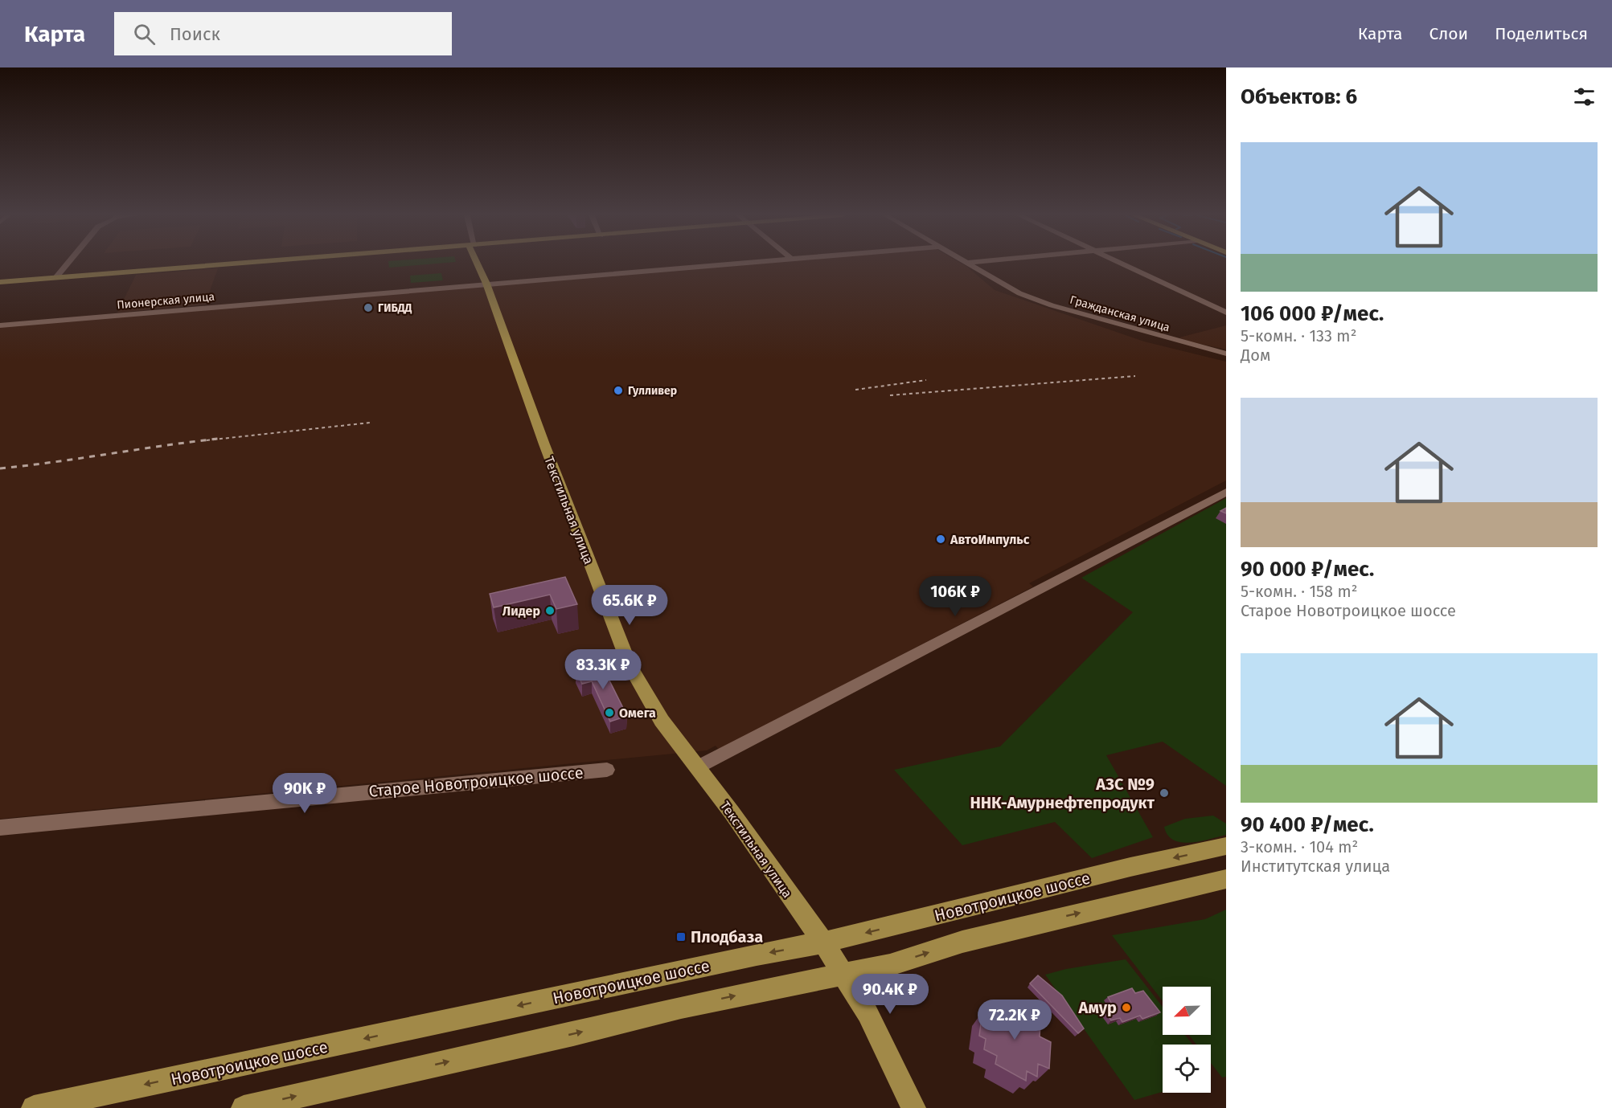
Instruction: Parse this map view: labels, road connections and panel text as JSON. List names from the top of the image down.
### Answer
{
  "streets": {
    "main road": ["Текстильная улица", "Новотроицкое шоссе"],
    "street": ["Пионерская улица", "Гражданская улица", "Старое Новотроицкое шоссе"]
  },
  "crossings": [
    ["Пионерская улица", "Текстильная улица"],
    ["Текстильная улица", "Новотроицкое шоссе"]
  ],
  "places": {
    "other": [
      "ГИБДД",
      "Гулливер",
      "АвтоИмпульс",
      "Лидер",
      "Омега",
      "АЗС №9 ННК-Амурнефтепродукт",
      "Амур"
    ],
    "transit": ["Плодбаза"]
  },
  "north": "bottom left",
  "page": {
    "header": "Карта",
    "search": "Поиск",
    "nav": ["Карта", "Слои", "Поделиться"],
    "heading": "Объектов: 6",
    "list": [
      {
        "name": "106 000 ₽/мес.",
        "note": "5-комн. · 133 m² · Дом"
      },
      {
        "name": "90 000 ₽/мес.",
        "note": "5-комн. · 158 m² · Старое Новотроицкое шоссе"
      },
      {
        "name": "90 400 ₽/мес.",
        "note": "3-комн. · 104 m² · Институтская улица"
      }
    ],
    "price": [
      "106K ₽",
      "65.6K ₽",
      "83.3K ₽",
      "90K ₽",
      "90.4K ₽",
      "72.2K ₽"
    ]
  }
}
